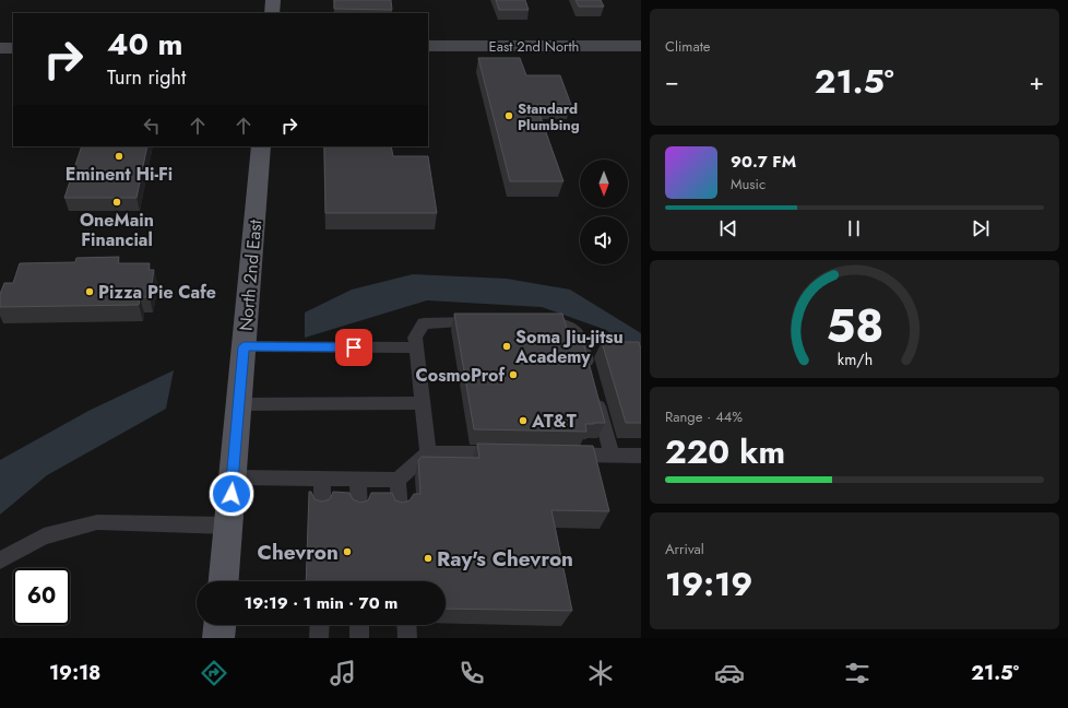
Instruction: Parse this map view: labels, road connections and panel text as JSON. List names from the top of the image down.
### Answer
{
  "streets": {
    "main road": ["North 2nd East"],
    "street": ["East 2nd North"]
  },
  "places": [
    "Standard Plumbing",
    "Eminent Hi-Fi",
    "OneMain Financial",
    "Pizza Pie Cafe",
    "Soma Jiu-jitsu Academy",
    "CosmoProf",
    "AT&T",
    "Chevron",
    "Ray's Chevron"
  ],
  "north": "bottom",
  "page": {
    "tile": [
      "Climate",
      ["Range · 44%", "220 km"],
      ["Arrival", "19:19"]
    ],
    "turn": ["40 m", "Turn right"],
    "heat": ["−", "21.5°", "+"],
    "song": ["90.7 FM", "Music"],
    "limit": "60",
    "trip": "19:19 · 1 min · 70 m",
    "tabs": ["19:18", "21.5°"],
    "gauge": ["58", "km/h"]
  }
}
